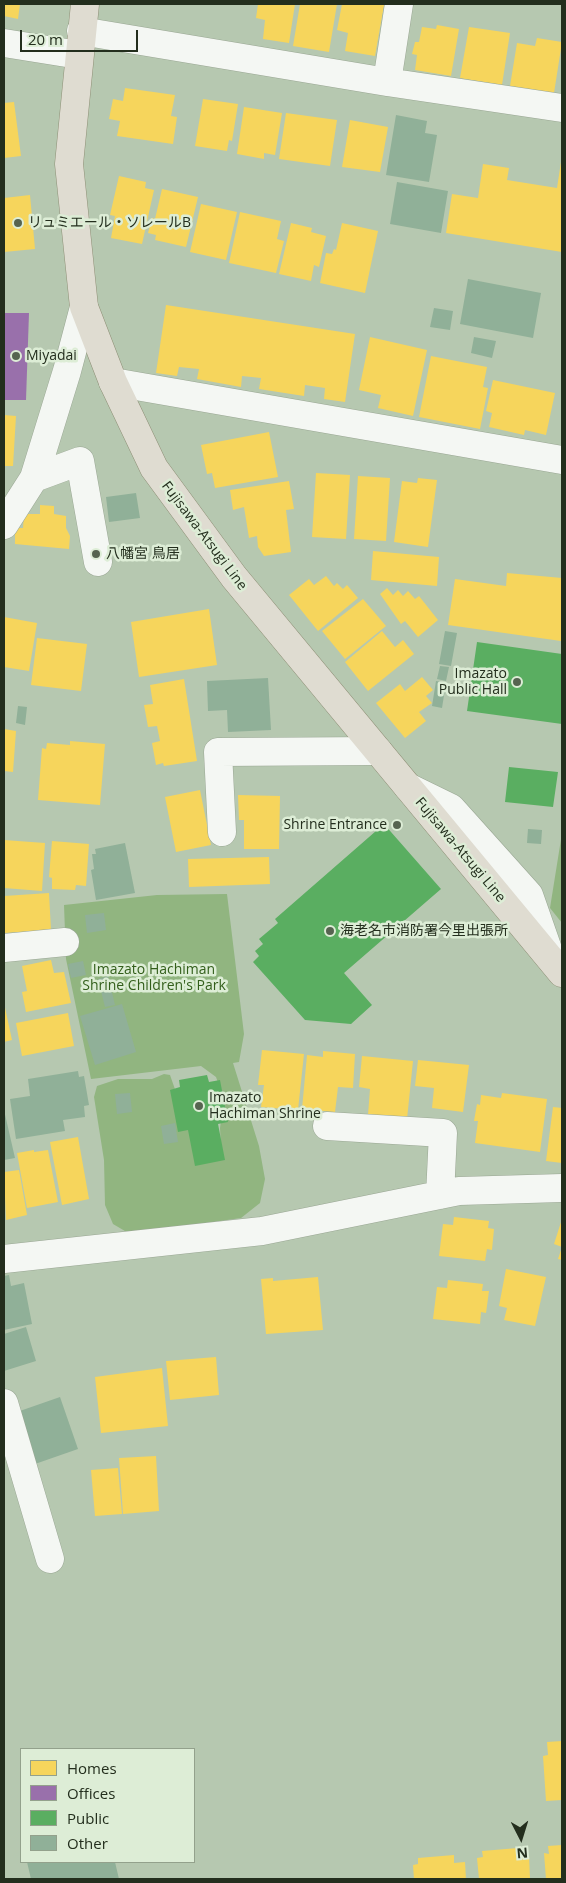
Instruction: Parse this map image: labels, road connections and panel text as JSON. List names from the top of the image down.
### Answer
{
  "streets": {
    "main road": ["Fujisawa-Atsugi Line"]
  },
  "parks": ["Imazato Hachiman Shrine Children's Park"],
  "places": [
    "リュミエール・ソレールB",
    "Miyadai",
    "八幡宮 鳥居",
    "Imazato Public Hall",
    "Shrine Entrance",
    "海老名市消防署今里出張所",
    "Imazato Hachiman Shrine"
  ],
  "legend": [
    "Homes",
    "Offices",
    "Public",
    "Other"
  ],
  "scale_bar": "20 m",
  "north": "bottom"
}
